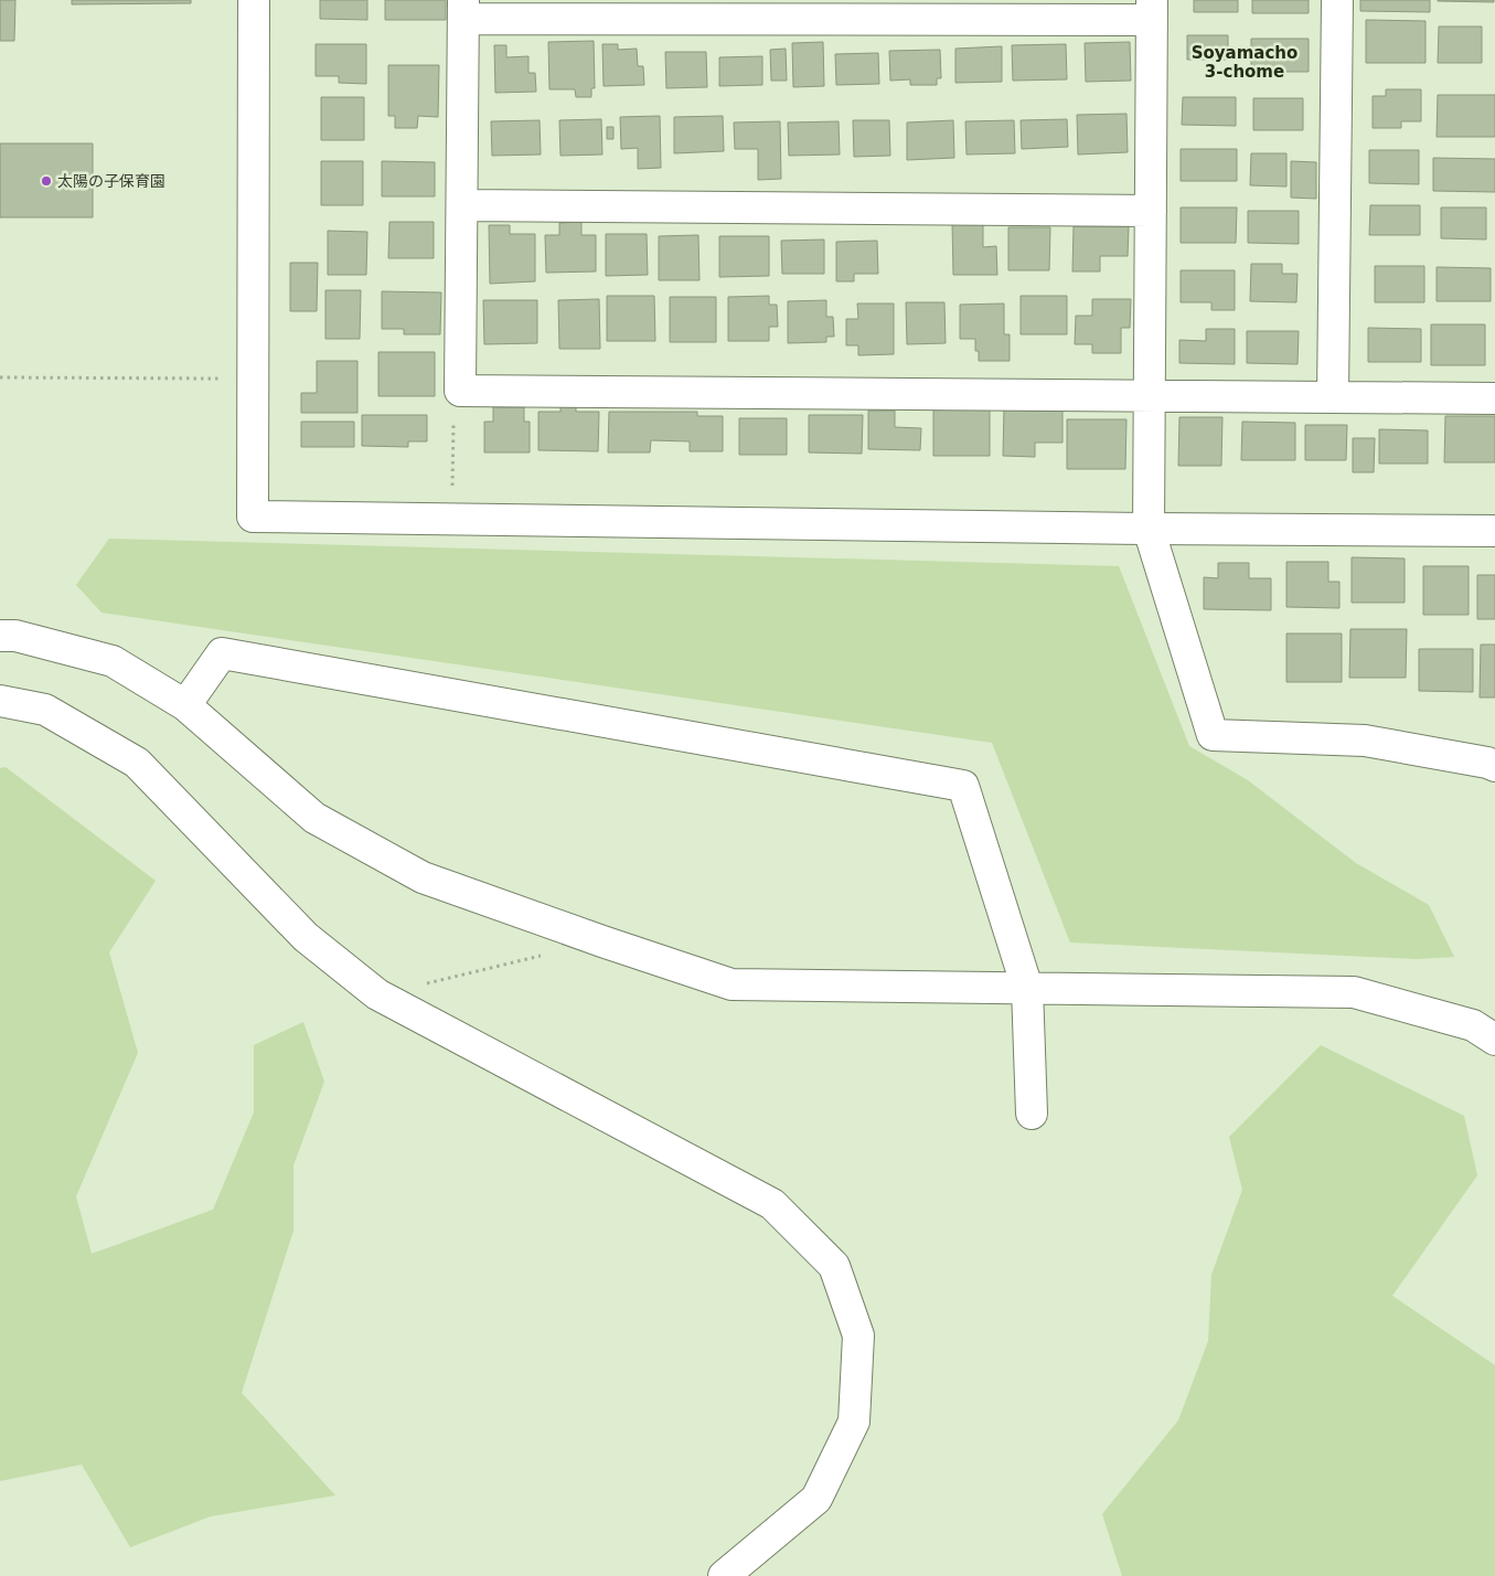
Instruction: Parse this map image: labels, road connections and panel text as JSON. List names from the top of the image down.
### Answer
{
  "districts": ["Soyamacho 3-chome"],
  "places": ["太陽の子保育園"]
}
